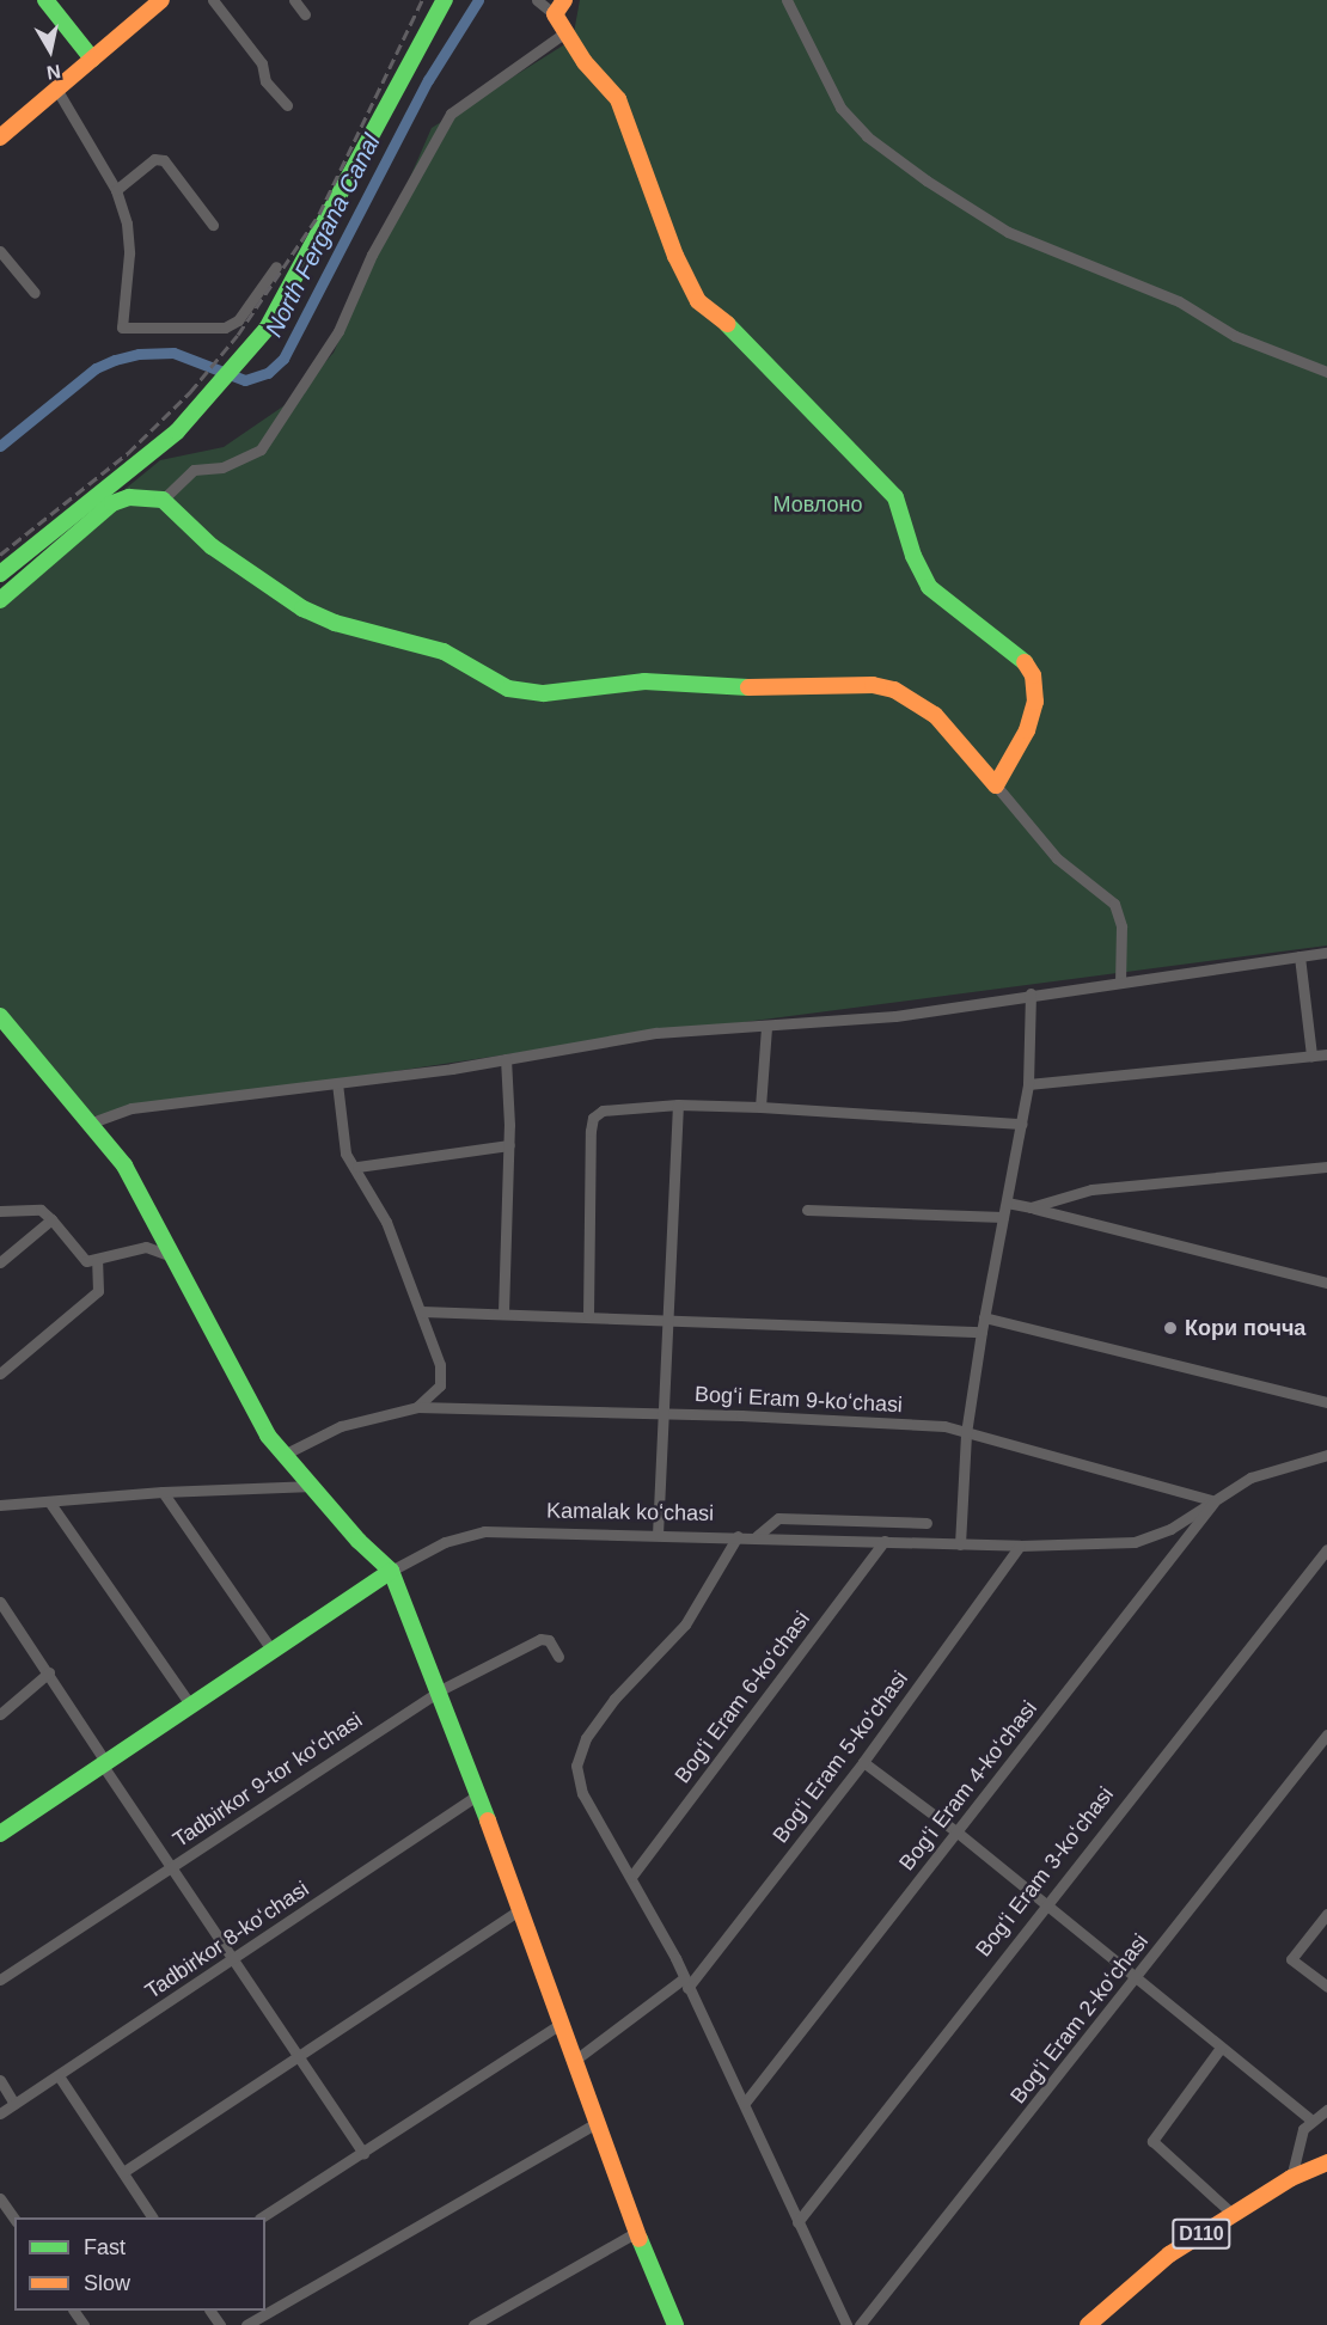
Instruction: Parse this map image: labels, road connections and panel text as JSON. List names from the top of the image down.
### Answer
{
  "streets": {
    "street": [
      "Bogʻi Eram 9-koʻchasi",
      "Kamalak koʻchasi",
      "Bogʻi Eram 6-koʻchasi",
      "Bogʻi Eram 5-koʻchasi",
      "Tadbirkor 9-tor koʻchasi",
      "Bogʻi Eram 4-koʻchasi",
      "Bogʻi Eram 3-koʻchasi",
      "Tadbirkor 8-koʻchasi",
      "Bogʻi Eram 2-koʻchasi",
      "D110"
    ]
  },
  "crossings": [
    ["Bogʻi Eram 9-koʻchasi", "Kamalak koʻchasi"],
    ["Kamalak koʻchasi", "Bogʻi Eram 6-koʻchasi"],
    ["Kamalak koʻchasi", "Bogʻi Eram 5-koʻchasi"],
    ["Kamalak koʻchasi", "Bogʻi Eram 4-koʻchasi"]
  ],
  "water": ["North Fergana Canal"],
  "parks": ["Мовлоно"],
  "places": ["Кори почча"],
  "legend": ["Fast", "Slow"],
  "north": "bottom"
}
